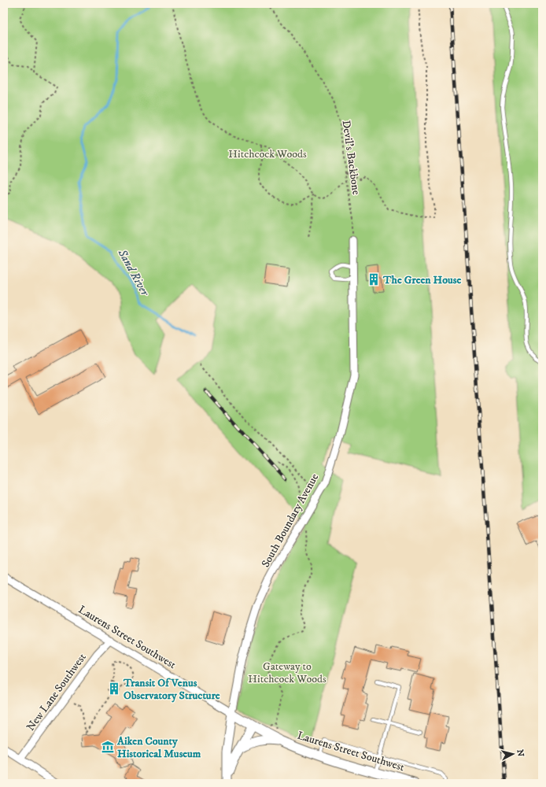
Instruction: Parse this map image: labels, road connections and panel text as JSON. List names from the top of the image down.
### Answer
{
  "streets": {
    "street": ["South Boundary Avenue", "Laurens Street Southwest", "New Lane Southwest"],
    "path": ["Devil's Backbone"]
  },
  "crossings": [
    ["Devil's Backbone", "South Boundary Avenue"],
    ["South Boundary Avenue", "Laurens Street Southwest"],
    ["Laurens Street Southwest", "New Lane Southwest"]
  ],
  "water": ["Sand River"],
  "parks": ["Hitchcock Woods", "Gateway to Hitchcock Woods"],
  "places": {
    "building": ["The Green House", "Transit Of Venus Observatory Structure"],
    "museum": ["Aiken County Historical Museum"]
  },
  "north": "right"
}
